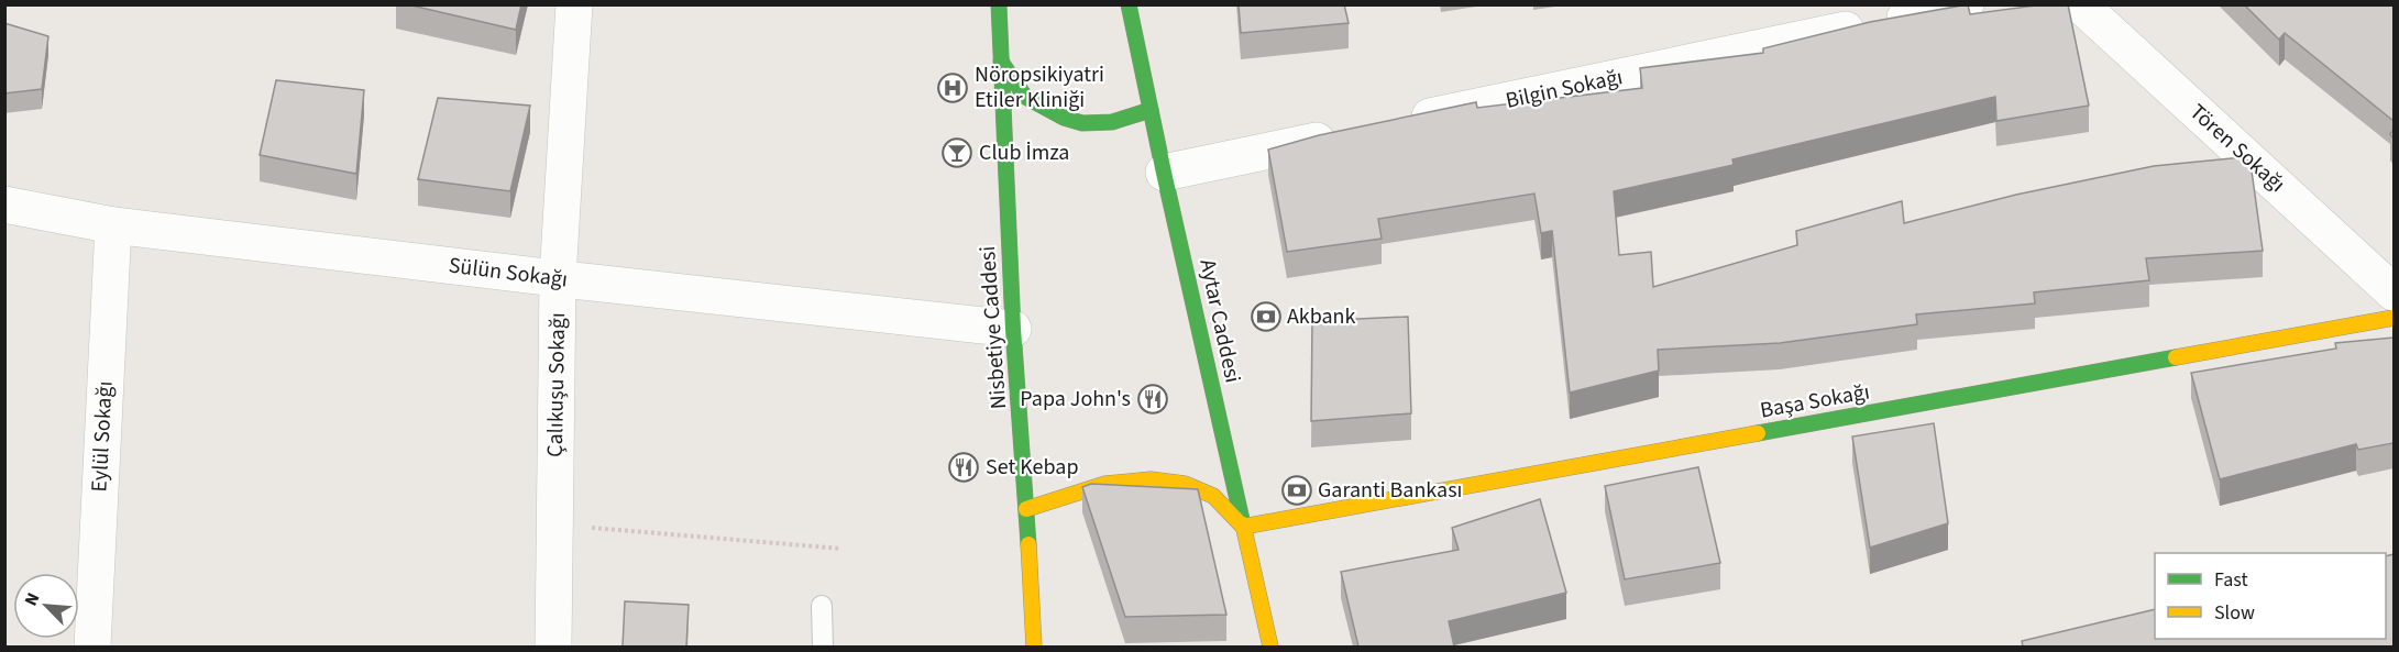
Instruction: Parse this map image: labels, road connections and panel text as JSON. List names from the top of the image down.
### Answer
{
  "streets": {
    "main road": ["Aytar Caddesi", "Nisbetiye Caddesi", "Başa Sokağı"],
    "street": [
      "Bilgin Sokağı",
      "Tören Sokağı",
      "Sülün Sokağı",
      "Çalıkuşu Sokağı",
      "Eylül Sokağı"
    ]
  },
  "crossings": [
    ["Sülün Sokağı", "Nisbetiye Caddesi"],
    ["Sülün Sokağı", "Çalıkuşu Sokağı"],
    ["Sülün Sokağı", "Eylül Sokağı"],
    ["Aytar Caddesi", "Başa Sokağı"]
  ],
  "places": {
    "hospital": ["Nöropsikiyatri Etiler Kliniği"],
    "bar": ["Club İmza"],
    "bank": ["Akbank", "Garanti Bankası"],
    "restaurant": ["Papa John's", "Set Kebap"]
  },
  "legend": ["Fast", "Slow"],
  "north": "top left"
}
